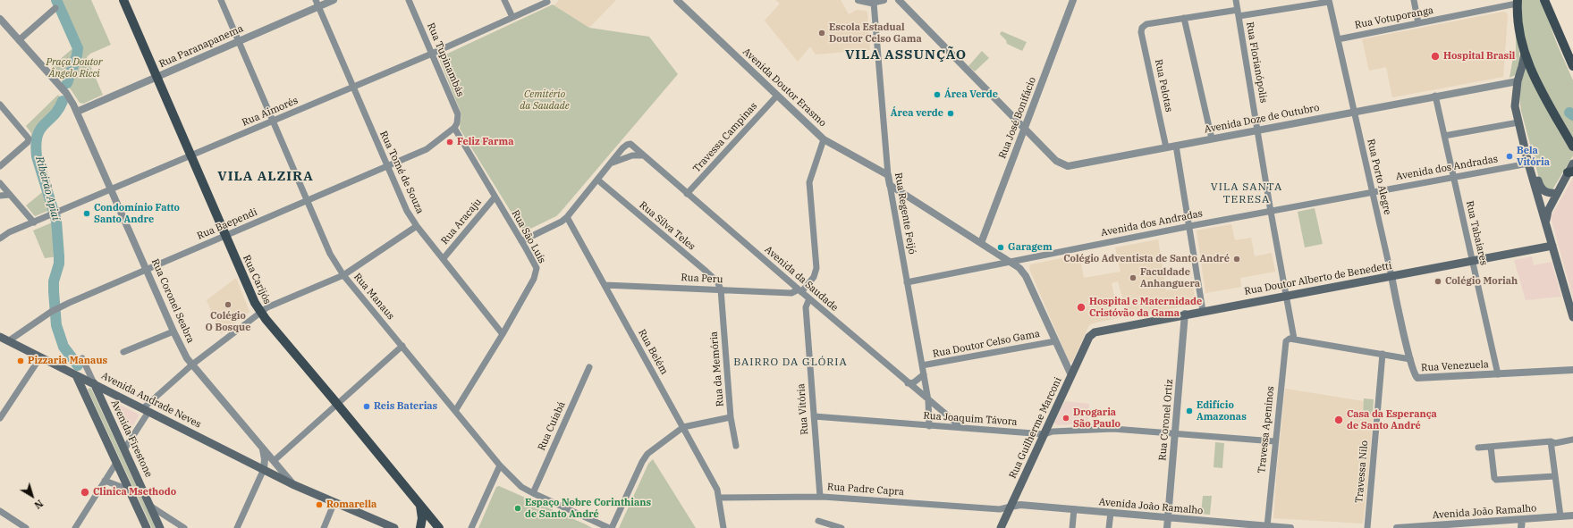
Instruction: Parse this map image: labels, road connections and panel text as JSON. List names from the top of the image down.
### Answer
{
  "streets": {
    "main road": [
      "Rua Doutor Alberto de Benedetti",
      "Rua Carijós",
      "Rua Coronel Seabra",
      "Avenida Andrade Neves",
      "Rua Guilherme Marconi",
      "Avenida Firestone"
    ],
    "street": [
      "Rua Votuporanga",
      "Rua Paranapanema",
      "Rua Tupinambás",
      "Rua Florianópolis",
      "Rua Pelotas",
      "Avenida Doutor Erasmo",
      "Rua Aimorés",
      "Rua José Bonifácio",
      "Avenida Doze de Outubro",
      "Travessa Campinas",
      "Avenida dos Andradas",
      "Rua Tomé de Souza",
      "Rua Porto Alegre",
      "Rua Regente Feijó",
      "Rua Aracaju",
      "Rua Baependi",
      "Rua Silva Teles",
      "Rua Tabaiares",
      "Rua São Luís",
      "Rua Peru",
      "Avenida da Saudade",
      "Rua Manaus",
      "Rua Doutor Celso Gama",
      "Rua Belém",
      "Rua Venezuela",
      "Rua da Memória",
      "Rua Vitória",
      "Rua Joaquim Távora",
      "Rua Coronel Ortiz",
      "Rua Cuiabá",
      "Travessa Apeninos",
      "Travessa Nilo",
      "Rua Padre Capra",
      "Avenida João Ramalho"
    ]
  },
  "crossings": [
    ["Rua Votuporanga", "Rua Porto Alegre"],
    ["Rua Paranapanema", "Rua Tomé de Souza"],
    ["Rua Paranapanema", "Rua Carijós"],
    ["Rua Paranapanema", "Rua Manaus"],
    ["Rua Paranapanema", "Rua Coronel Seabra"],
    ["Rua Tupinambás", "Rua Aimorés"],
    ["Rua Tupinambás", "Rua Baependi"],
    ["Rua Tupinambás", "Rua São Luís"],
    ["Rua Florianópolis", "Avenida Doze de Outubro"],
    ["Rua Florianópolis", "Avenida dos Andradas"],
    ["Rua Florianópolis", "Rua Doutor Alberto de Benedetti"],
    ["Rua Florianópolis", "Rua Venezuela"],
    ["Rua Florianópolis", "Travessa Apeninos"],
    ["Rua Pelotas", "Avenida Doze de Outubro"],
    ["Avenida Doutor Erasmo", "Travessa Campinas"],
    ["Avenida Doutor Erasmo", "Rua Regente Feijó"],
    ["Rua Aimorés", "Rua Tomé de Souza"],
    ["Rua Aimorés", "Rua Carijós"],
    ["Rua Aimorés", "Rua Manaus"],
    ["Rua Aimorés", "Rua Coronel Seabra"],
    ["Rua José Bonifácio", "Avenida Doze de Outubro"],
    ["Avenida Doze de Outubro", "Rua Porto Alegre"],
    ["Avenida Doze de Outubro", "Rua Tabaiares"],
    ["Travessa Campinas", "Avenida da Saudade"],
    ["Avenida dos Andradas", "Rua Porto Alegre"],
    ["Avenida dos Andradas", "Rua Regente Feijó"],
    ["Avenida dos Andradas", "Rua Tabaiares"],
    ["Rua Tomé de Souza", "Rua Aracaju"],
    ["Rua Tomé de Souza", "Rua Baependi"],
    ["Rua Tomé de Souza", "Rua São Luís"],
    ["Rua Porto Alegre", "Rua Doutor Alberto de Benedetti"],
    ["Rua Porto Alegre", "Rua Venezuela"],
    ["Rua Regente Feijó", "Avenida da Saudade"],
    ["Rua Regente Feijó", "Rua Doutor Celso Gama"],
    ["Rua Regente Feijó", "Rua Joaquim Távora"],
    ["Rua Aracaju", "Rua São Luís"],
    ["Rua Baependi", "Rua São Luís"],
    ["Rua Baependi", "Rua Carijós"],
    ["Rua Baependi", "Rua Manaus"],
    ["Rua Baependi", "Rua Coronel Seabra"],
    ["Rua Baependi", "Avenida Andrade Neves"],
    ["Rua Silva Teles", "Rua Peru"],
    ["Rua Silva Teles", "Rua da Memória"],
    ["Rua Tabaiares", "Rua Doutor Alberto de Benedetti"],
    ["Rua Tabaiares", "Rua Venezuela"],
    ["Rua São Luís", "Rua Manaus"],
    ["Rua Peru", "Avenida da Saudade"],
    ["Rua Peru", "Rua Belém"],
    ["Rua Peru", "Rua da Memória"],
    ["Avenida da Saudade", "Rua Vitória"],
    ["Avenida da Saudade", "Rua Joaquim Távora"],
    ["Rua Doutor Alberto de Benedetti", "Rua Coronel Ortiz"],
    ["Rua Doutor Alberto de Benedetti", "Rua Guilherme Marconi"],
    ["Rua Manaus", "Rua Cuiabá"],
    ["Rua Coronel Seabra", "Avenida Andrade Neves"],
    ["Rua Belém", "Rua Padre Capra"],
    ["Rua Venezuela", "Travessa Apeninos"],
    ["Rua Venezuela", "Travessa Nilo"],
    ["Avenida Andrade Neves", "Avenida Firestone"],
    ["Rua Vitória", "Rua Joaquim Távora"],
    ["Rua Vitória", "Rua Padre Capra"],
    ["Rua Joaquim Távora", "Rua Coronel Ortiz"],
    ["Rua Joaquim Távora", "Rua Guilherme Marconi"],
    ["Rua Joaquim Távora", "Travessa Apeninos"],
    ["Rua Coronel Ortiz", "Avenida João Ramalho"],
    ["Rua Guilherme Marconi", "Rua Padre Capra"],
    ["Rua Guilherme Marconi", "Avenida João Ramalho"],
    ["Travessa Apeninos", "Avenida João Ramalho"],
    ["Rua Padre Capra", "Avenida João Ramalho"]
  ],
  "districts": [
    "VILA ASSUNÇÃO",
    "VILA ALZIRA",
    "VILA SANTA TERESA",
    "BAIRRO DA GLÓRIA"
  ],
  "water": ["Ribeirão Apiaí"],
  "parks": ["Praça Doutor Ângelo Ricci", "Cemitério da Saudade"],
  "places": [
    "Escola Estadual Doutor Celso Gama",
    "Hospital Brasil",
    "Área Verde",
    "Área verde",
    "Feliz Farma",
    "Bela Vitória",
    "Condomínio Fatto Santo Andre",
    "Garagem",
    "Colégio Adventista de Santo André",
    "Faculdade Anhanguera",
    "Colégio Moriah",
    "Colégio O Bosque",
    "Hospital e Maternidade Cristóvão da Gama",
    "Pizzaria Manaus",
    "Reis Baterias",
    "Edifício Amazonas",
    "Drogaria São Paulo",
    "Casa da Esperança de Santo André",
    "Clinica Msethodo",
    "Romarella",
    "Espaço Nobre Corinthians de Santo André"
  ],
  "north": "bottom right"
}
